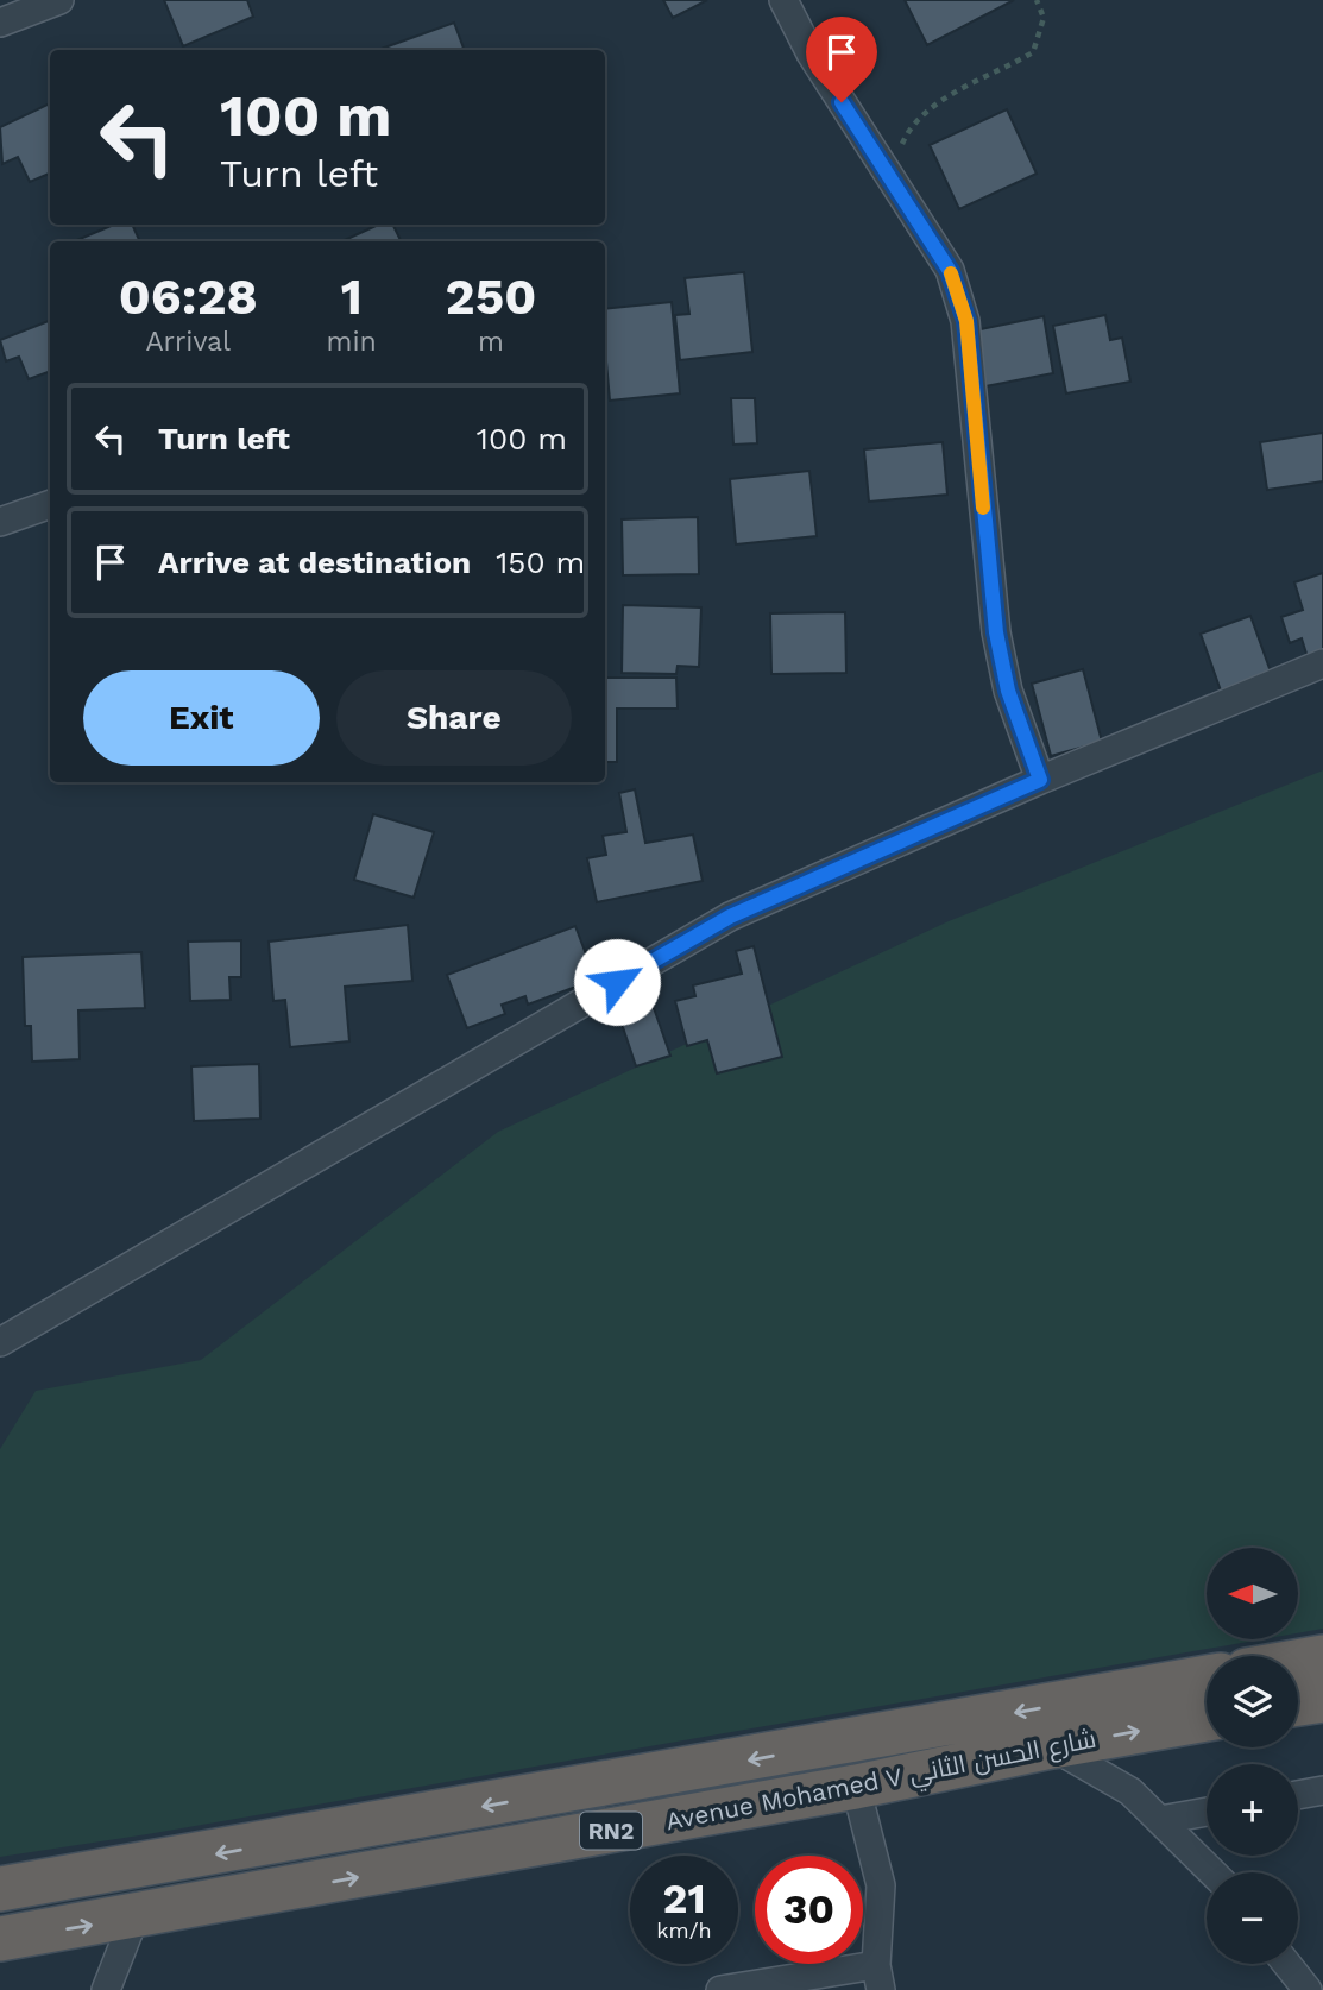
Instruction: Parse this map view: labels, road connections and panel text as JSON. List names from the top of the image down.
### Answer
{
  "streets": {
    "highway": ["Avenue Mohamed V شارع الحسن الثاني", "RN2"]
  },
  "north": "left",
  "page": {
    "turn": ["100 m", "Turn left"],
    "eta": [
      "06:28",
      "Arrival",
      "1",
      "min",
      "250",
      "m"
    ],
    "list": [
      {
        "name": "Turn left",
        "value": "100 m"
      },
      {
        "name": "Arrive at destination",
        "value": "150 m"
      }
    ],
    "buttons": ["Exit", "Share"],
    "map_buttons": ["+", "−"],
    "speed": "21 km/h",
    "limit": "30"
  }
}
